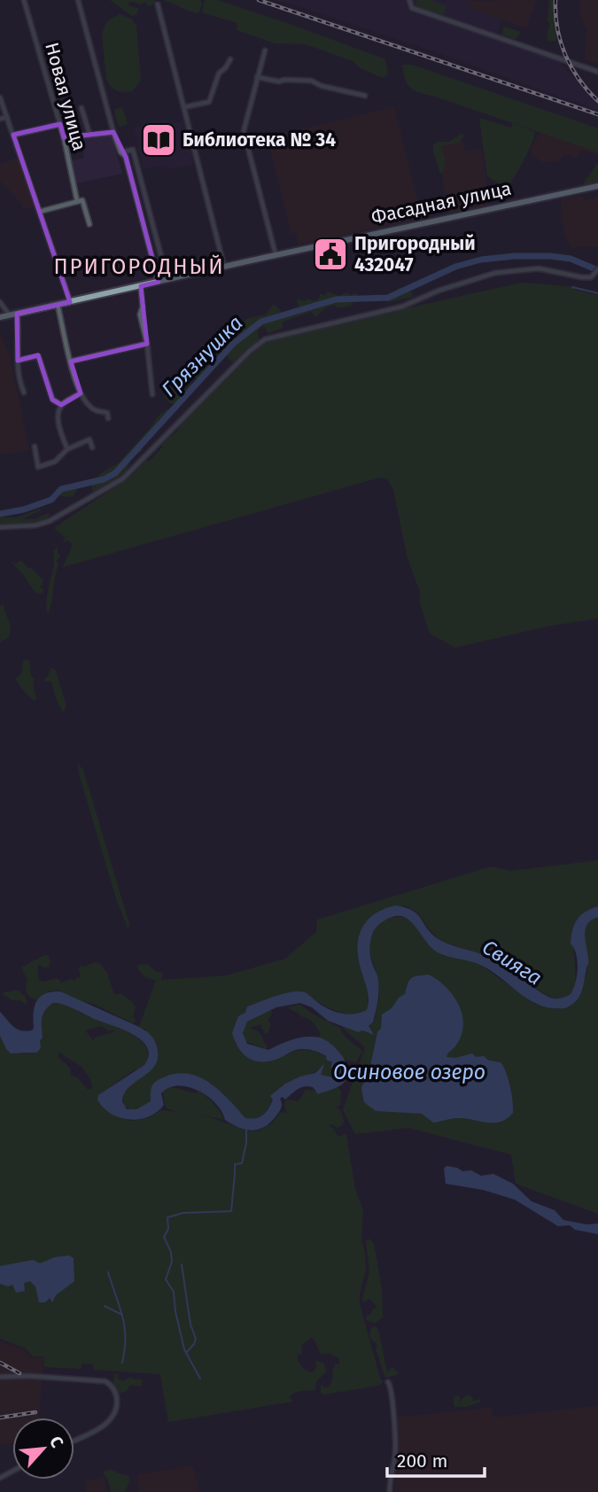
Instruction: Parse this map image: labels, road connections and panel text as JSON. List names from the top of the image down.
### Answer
{
  "streets": {
    "main road": ["Фасадная улица"],
    "street": ["Новая улица"]
  },
  "districts": ["ПРИГОРОДНЫЙ"],
  "water": ["Грязнушка", "Свияга", "Осиновое озеро"],
  "places": {
    "library": ["Библиотека № 34"],
    "public building": ["Пригородный 432047"]
  },
  "scale_bar": "200 m",
  "north": "top right"
}
